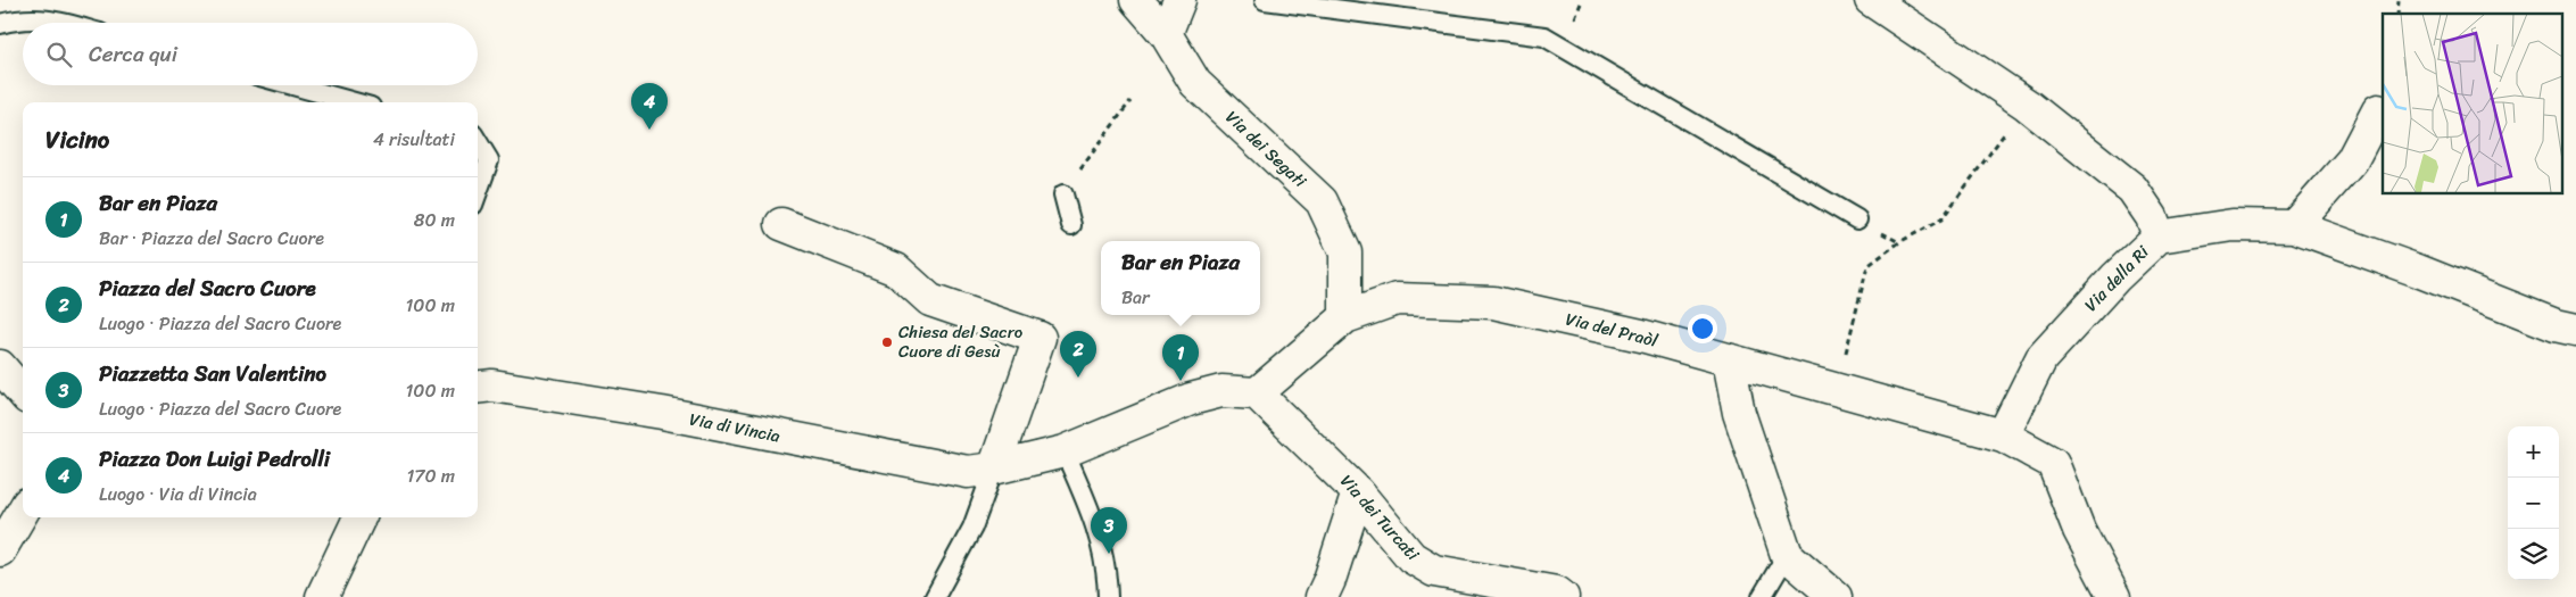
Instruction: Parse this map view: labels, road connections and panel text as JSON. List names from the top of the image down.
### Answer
{
  "streets": {
    "street": [
      "Via dei Segati",
      "Via della Ri",
      "Via del Praòl",
      "Via di Vincia",
      "Via dei Turcati"
    ]
  },
  "crossings": [
    ["Via dei Segati", "Via del Praòl"],
    ["Via del Praòl", "Via di Vincia"],
    ["Via del Praòl", "Via dei Turcati"],
    ["Via di Vincia", "Via dei Turcati"]
  ],
  "places": ["Chiesa del Sacro Cuore di Gesù"],
  "page": {
    "search": "Cerca qui",
    "pins": [
      "4",
      "2",
      "1",
      "3"
    ],
    "heading": ["Vicino", "4 risultati"],
    "list": [
      {
        "mark": "1",
        "name": "Bar en Piaza",
        "note": "Bar · Piazza del Sacro Cuore",
        "value": "80 m"
      },
      {
        "mark": "2",
        "name": "Piazza del Sacro Cuore",
        "note": "Luogo · Piazza del Sacro Cuore",
        "value": "100 m"
      },
      {
        "mark": "3",
        "name": "Piazzetta San Valentino",
        "note": "Luogo · Piazza del Sacro Cuore",
        "value": "100 m"
      },
      {
        "mark": "4",
        "name": "Piazza Don Luigi Pedrolli",
        "note": "Luogo · Via di Vincia",
        "value": "170 m"
      }
    ],
    "popup": ["Bar en Piaza", "Bar"],
    "map_buttons": ["+", "−"]
  }
}
